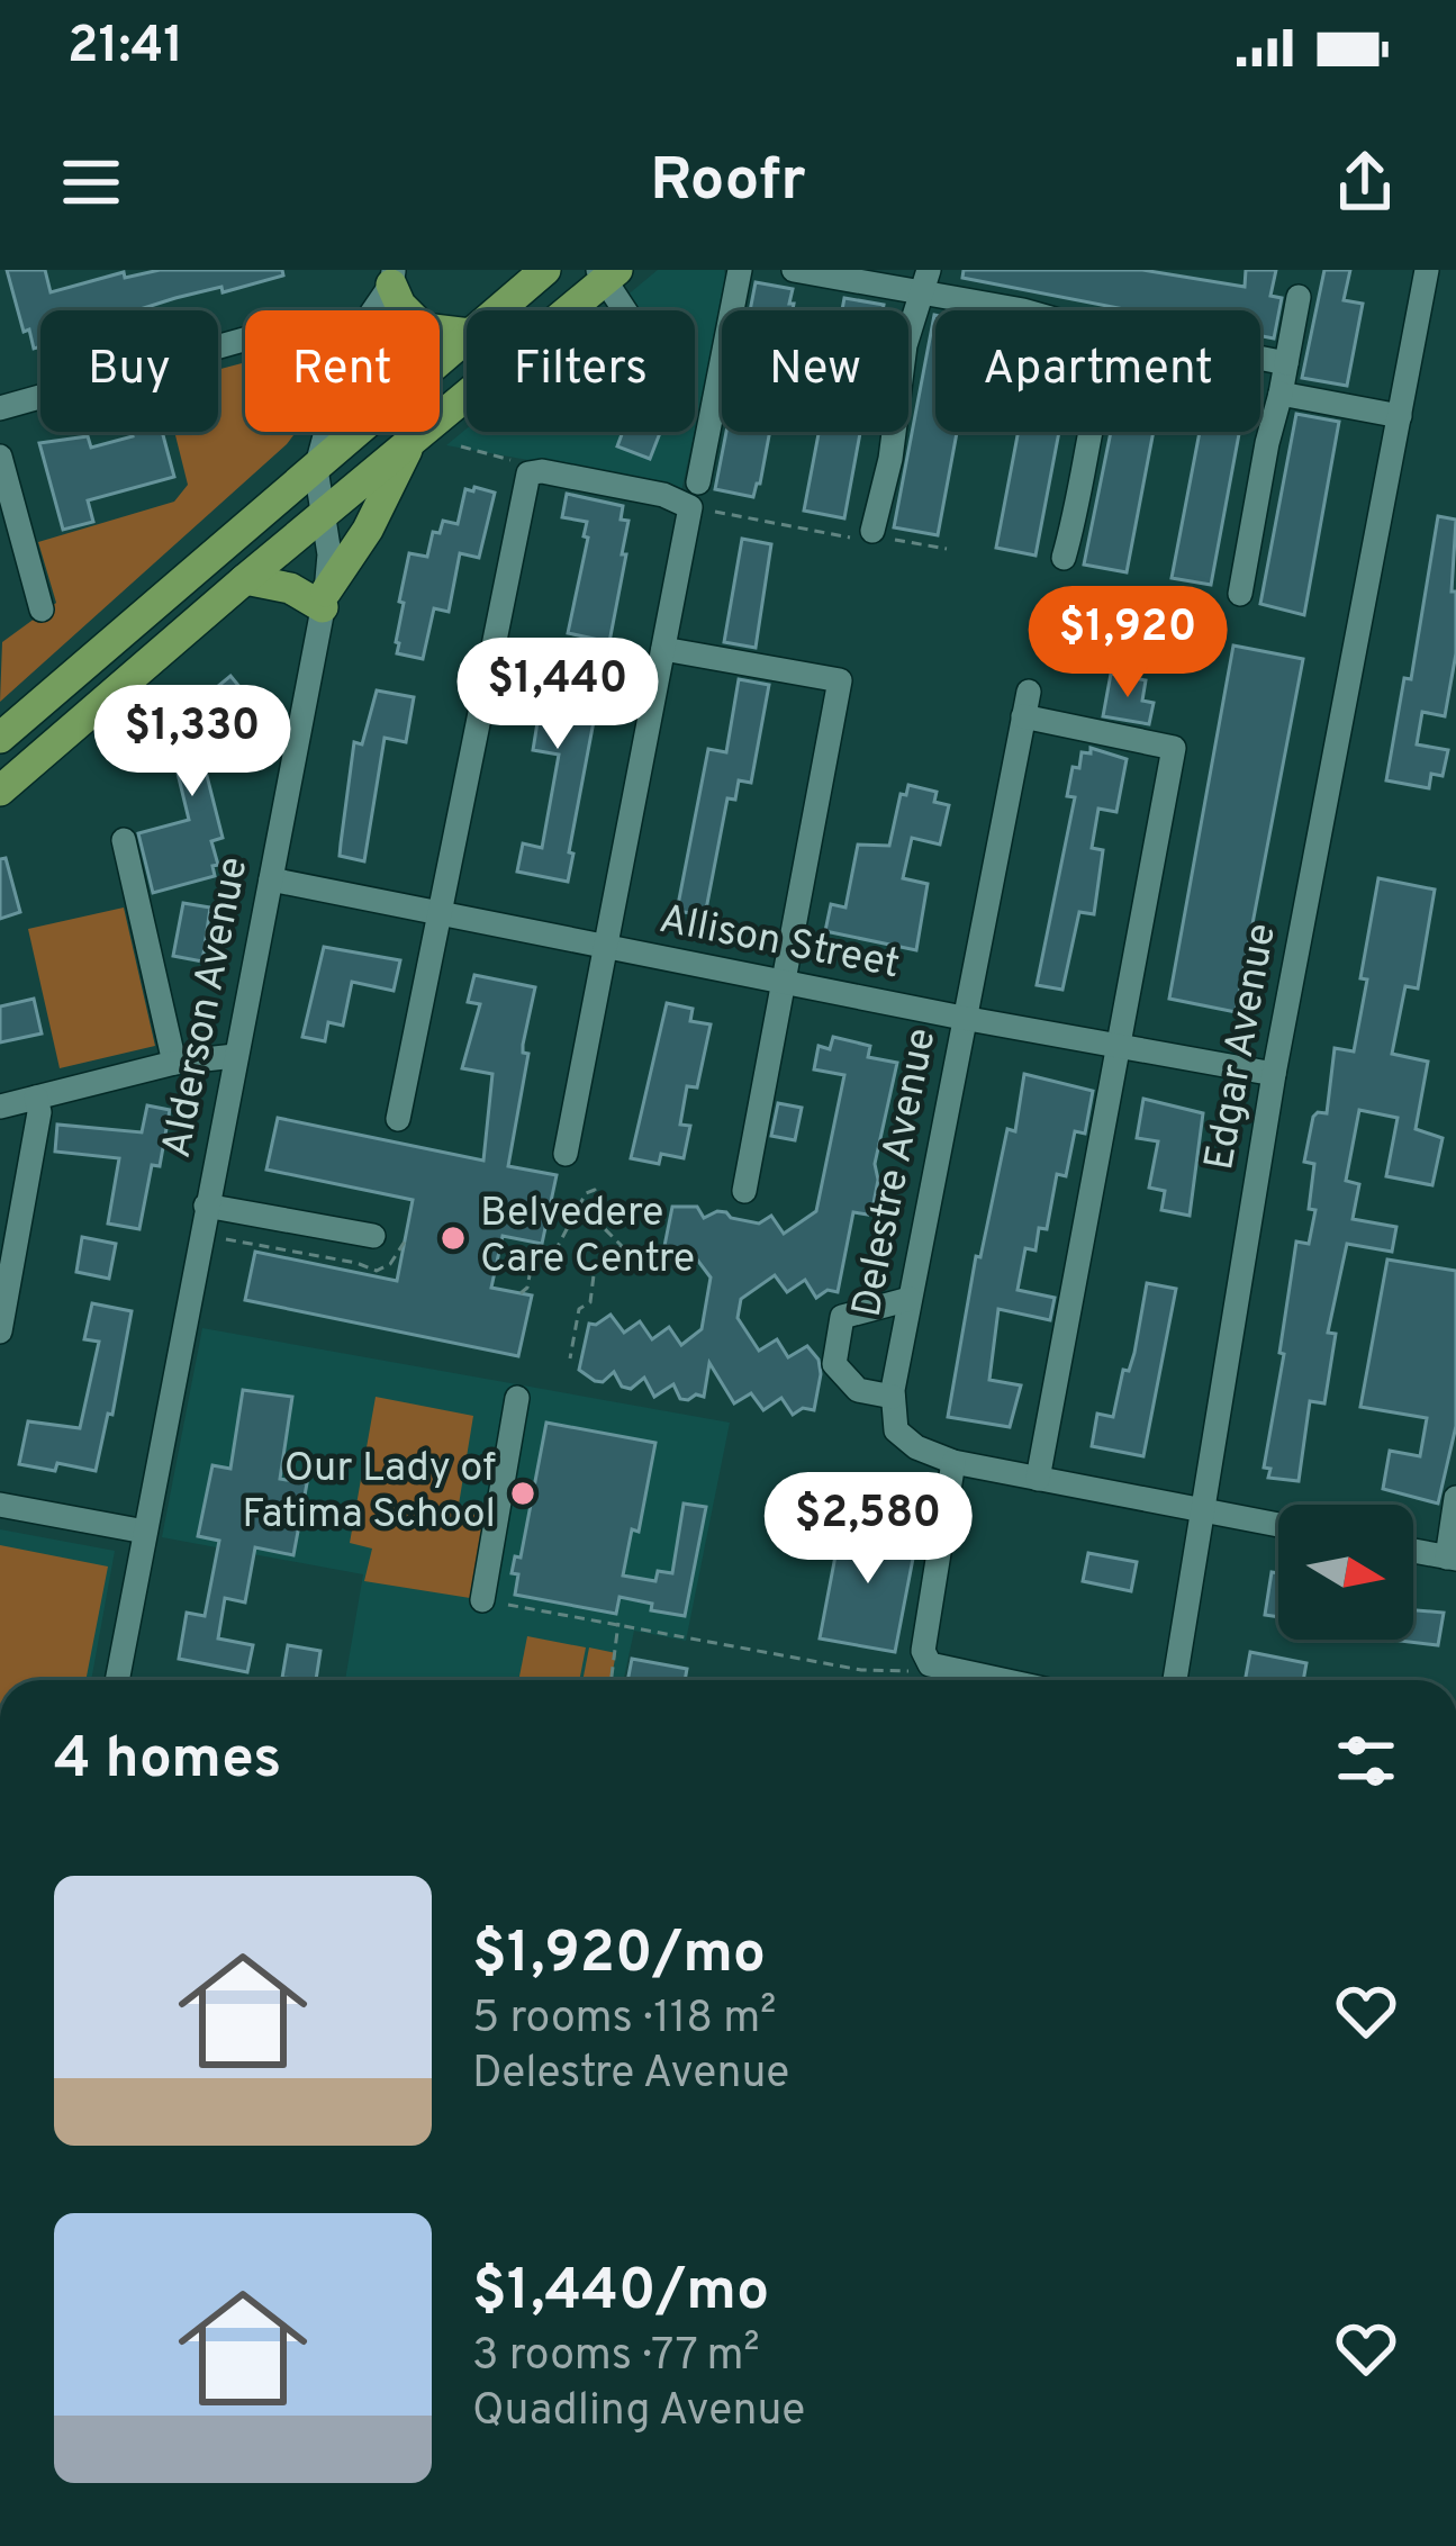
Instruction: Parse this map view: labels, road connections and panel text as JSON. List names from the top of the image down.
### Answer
{
  "streets": {
    "street": [
      "Allison Street",
      "Alderson Avenue",
      "Edgar Avenue",
      "Delestre Avenue"
    ]
  },
  "crossings": [
    ["Allison Street", "Alderson Avenue"],
    ["Allison Street", "Edgar Avenue"],
    ["Allison Street", "Delestre Avenue"]
  ],
  "places": ["Belvedere Care Centre", "Our Lady of Fatima School"],
  "north": "right",
  "page": {
    "status": "21:41",
    "header": "Roofr",
    "chip": [
      "Buy",
      "Rent",
      "Filters",
      "New",
      "Apartment"
    ],
    "price": [
      "$1,920",
      "$1,440",
      "$1,330",
      "$2,580"
    ],
    "heading": "4 homes",
    "list": [
      {
        "name": "$1,920/mo",
        "note": "5 rooms · 118 m² · Delestre Avenue"
      },
      {
        "name": "$1,440/mo",
        "note": "3 rooms · 77 m² · Quadling Avenue"
      }
    ]
  }
}
